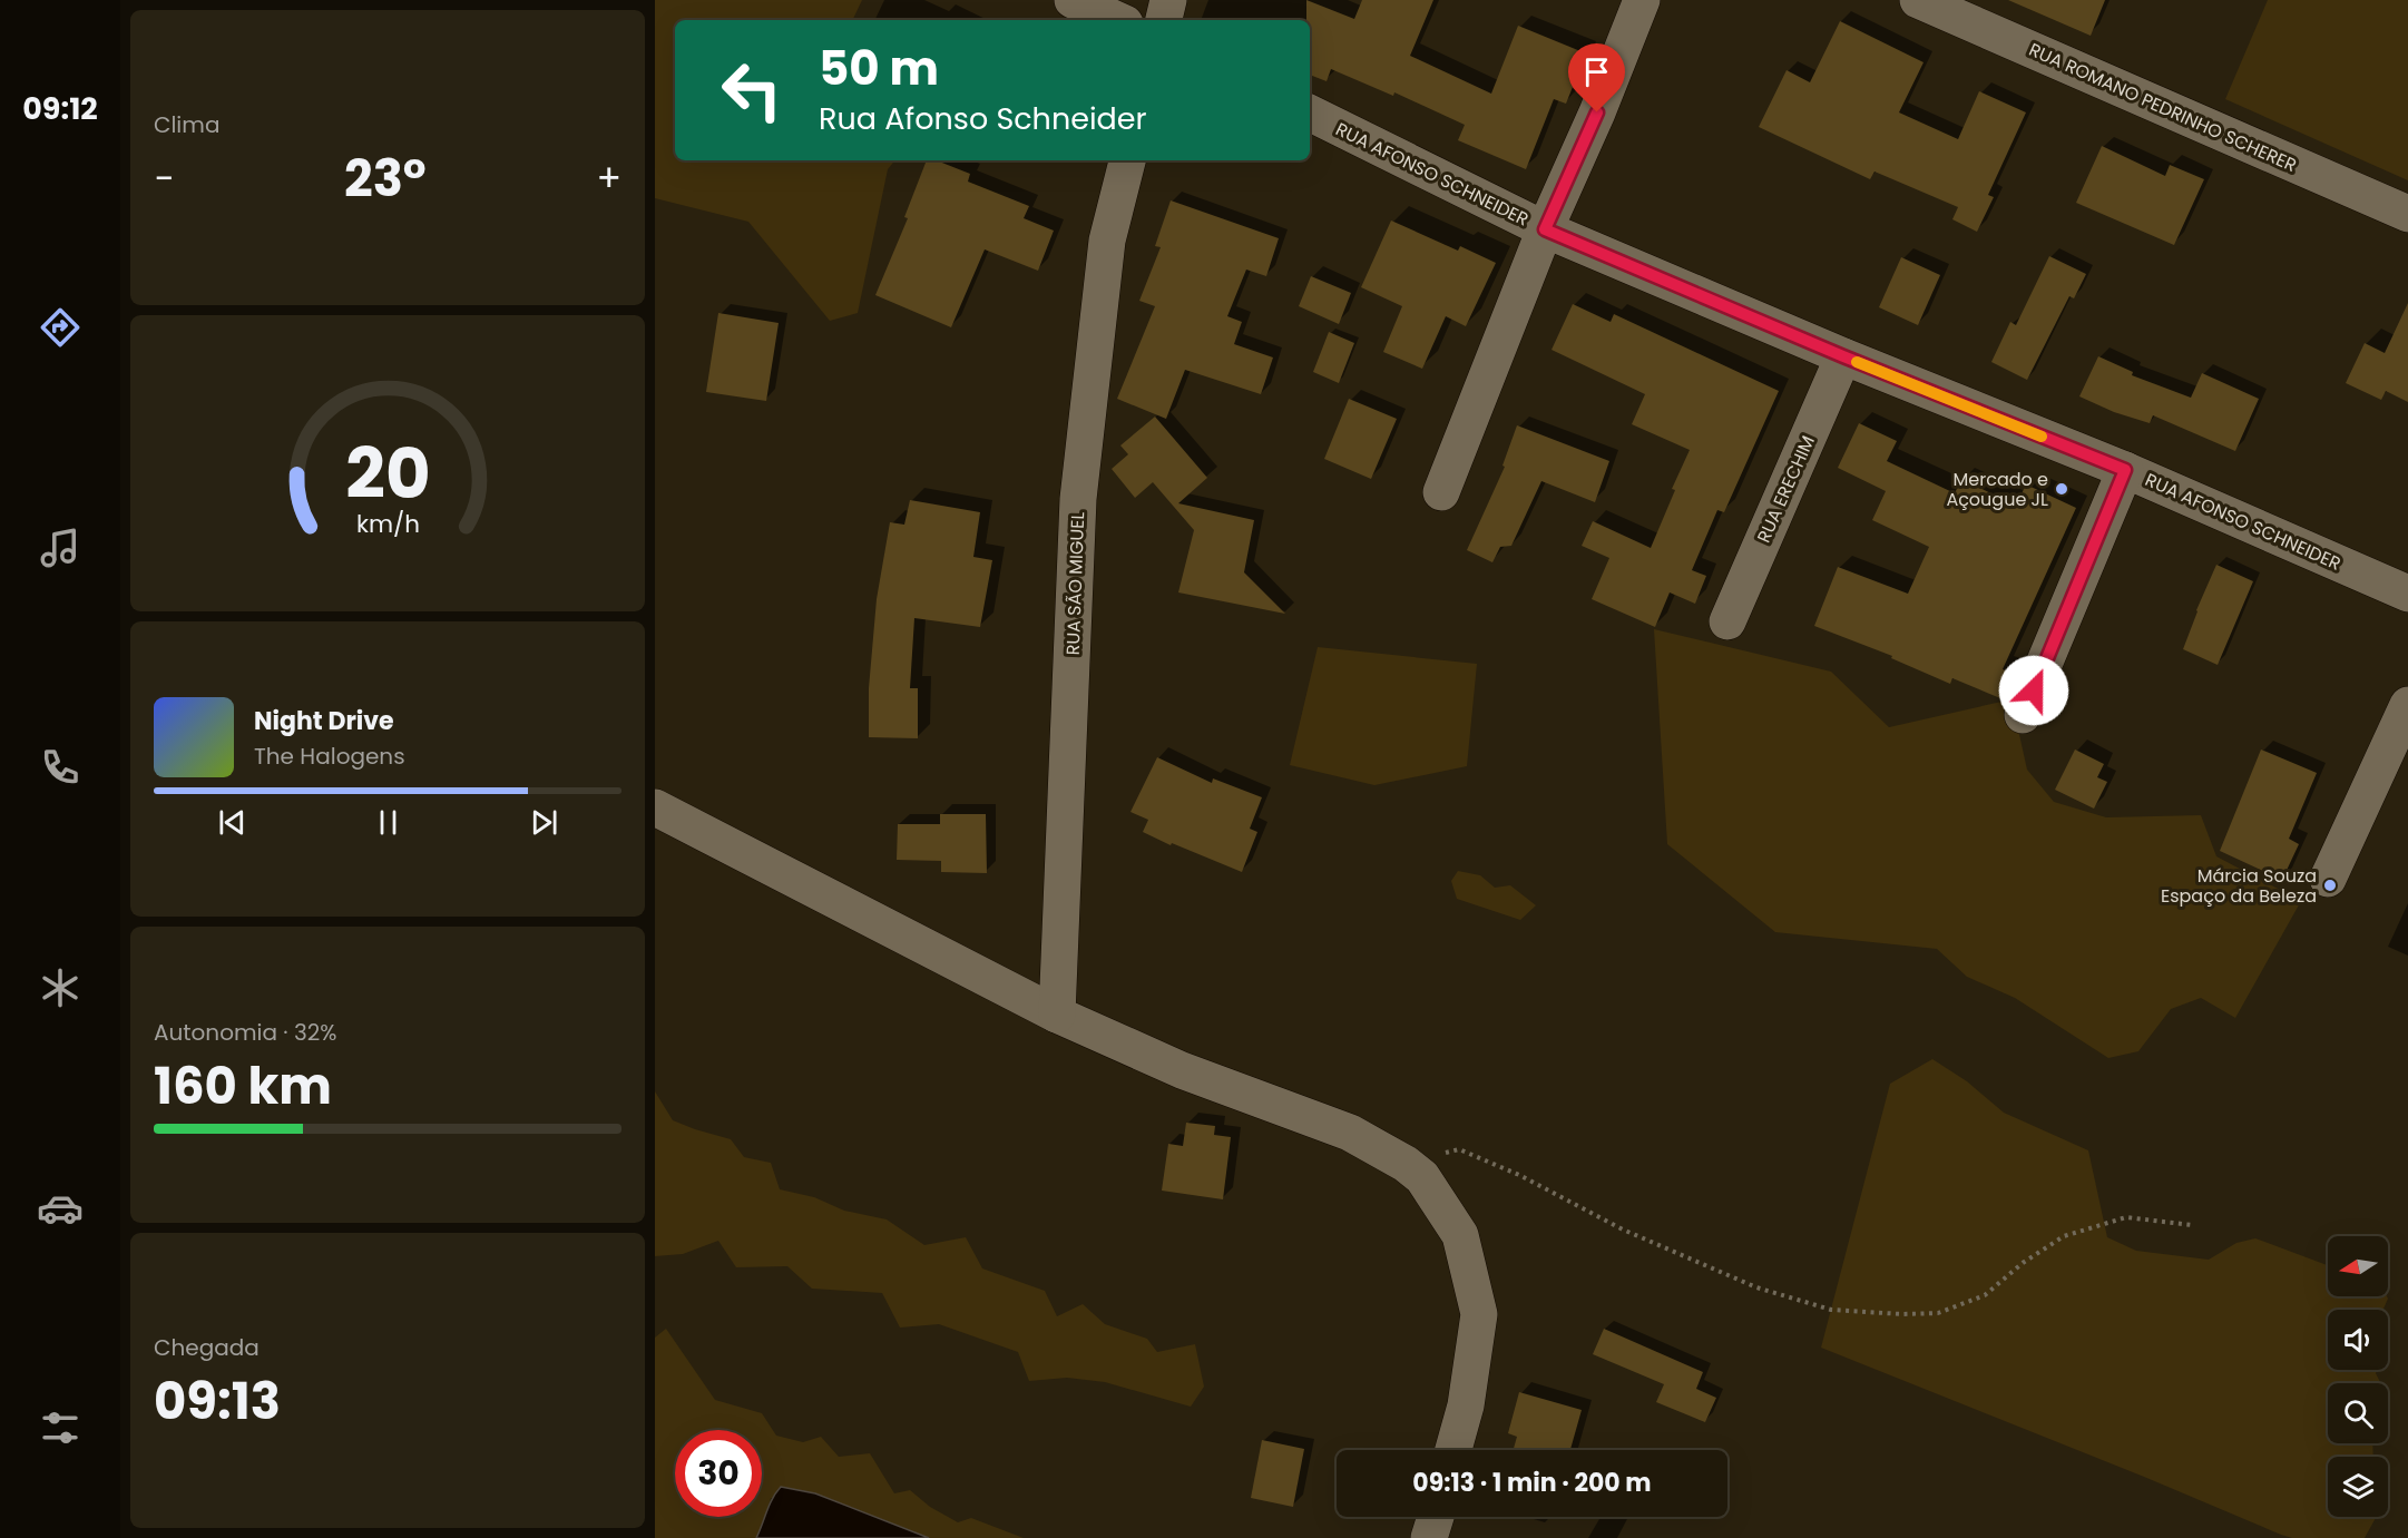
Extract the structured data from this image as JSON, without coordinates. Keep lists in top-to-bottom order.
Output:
{
  "streets": {
    "street": [
      "RUA ROMANO PEDRINHO SCHERER",
      "RUA AFONSO SCHNEIDER",
      "RUA ERECHIM",
      "RUA SÃO MIGUEL"
    ]
  },
  "crossings": [
    ["RUA AFONSO SCHNEIDER", "RUA ERECHIM"]
  ],
  "places": ["Mercado e Açougue JL", "Márcia Souza Espaço da Beleza"],
  "north": "left",
  "page": {
    "tabs": "09:12",
    "tile": [
      "Clima",
      ["Autonomia · 32%", "160 km"],
      ["Chegada", "09:13"]
    ],
    "turn": ["50 m", "Rua Afonso Schneider"],
    "heat": ["−", "23°", "+"],
    "song": ["Night Drive", "The Halogens"],
    "limit": "30",
    "trip": "09:13 · 1 min · 200 m",
    "gauge": ["20", "km/h"]
  }
}
